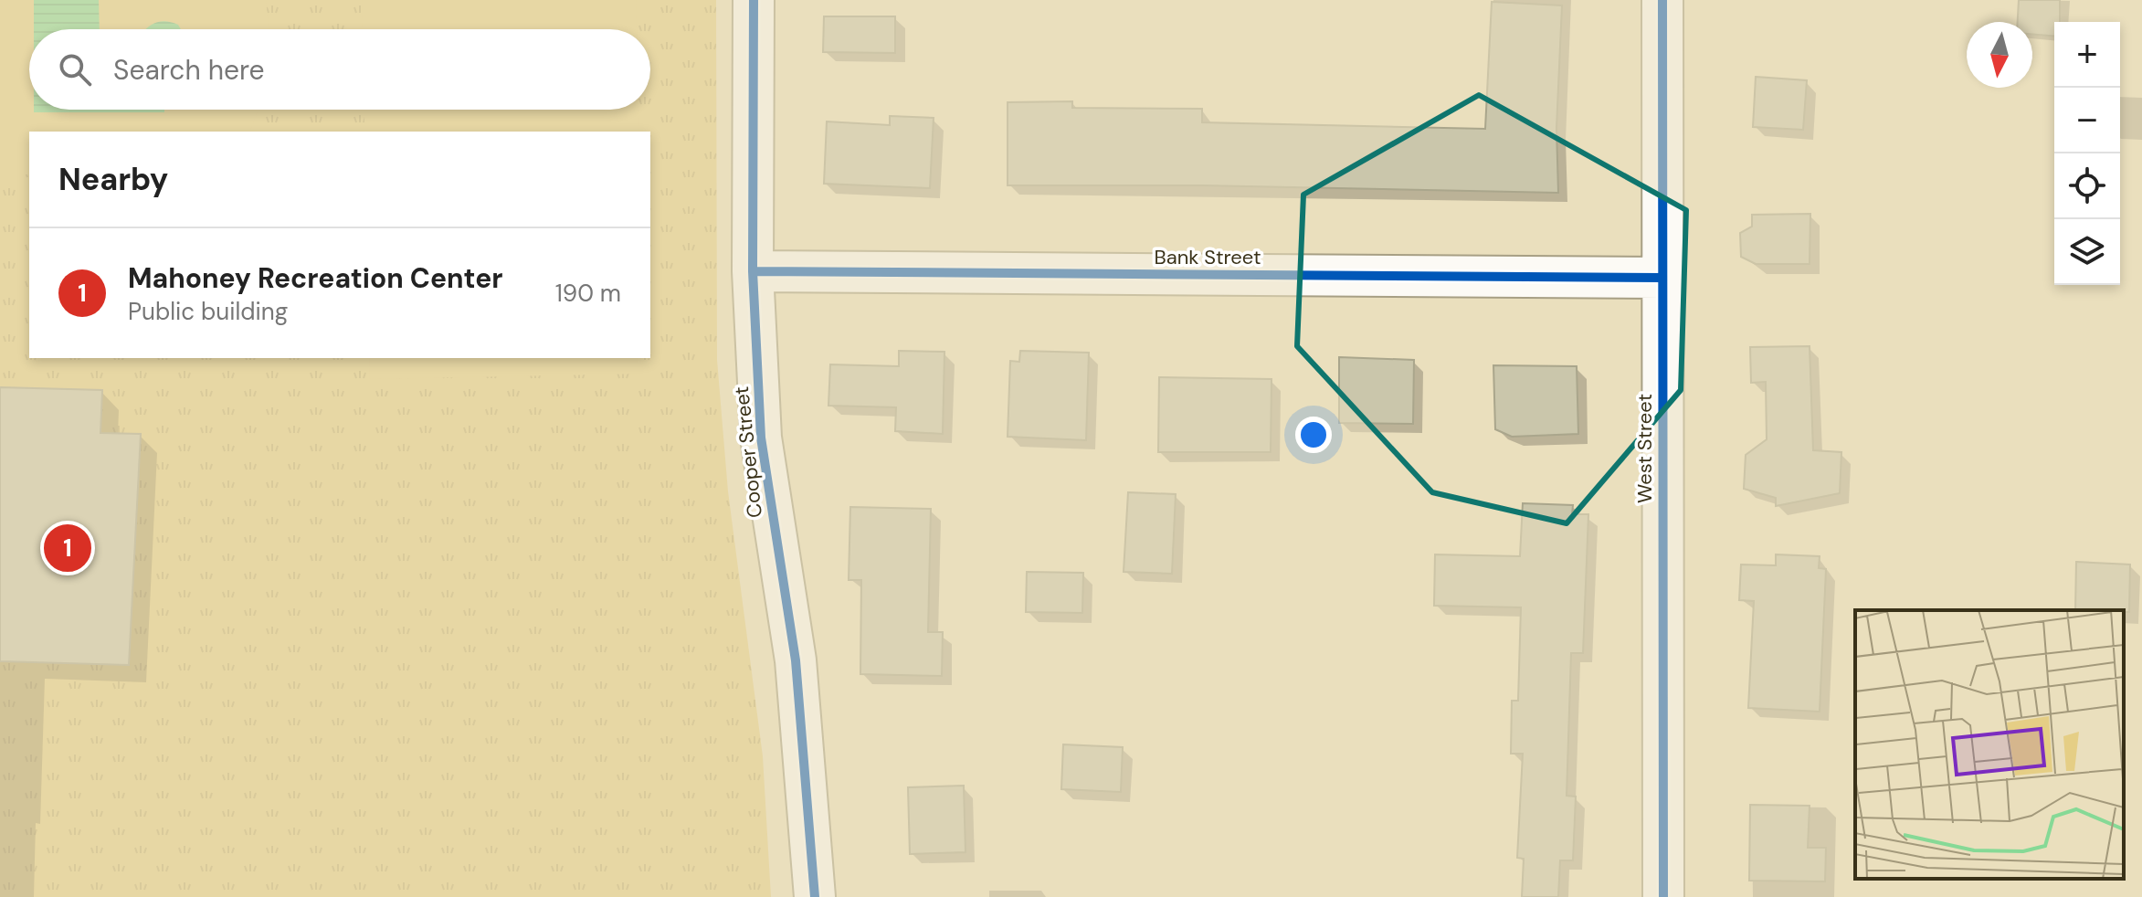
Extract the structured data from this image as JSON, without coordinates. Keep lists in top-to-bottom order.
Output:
{
  "streets": {
    "street": ["Bank Street", "West Street", "Cooper Street"]
  },
  "crossings": [
    ["Bank Street", "West Street"],
    ["Bank Street", "Cooper Street"]
  ],
  "north": "bottom",
  "page": {
    "map_buttons": ["+", "−"],
    "search": "Search here",
    "heading": "Nearby",
    "list": [
      {
        "mark": "1",
        "name": "Mahoney Recreation Center",
        "note": "Public building",
        "value": "190 m"
      }
    ],
    "pins": "1"
  }
}
